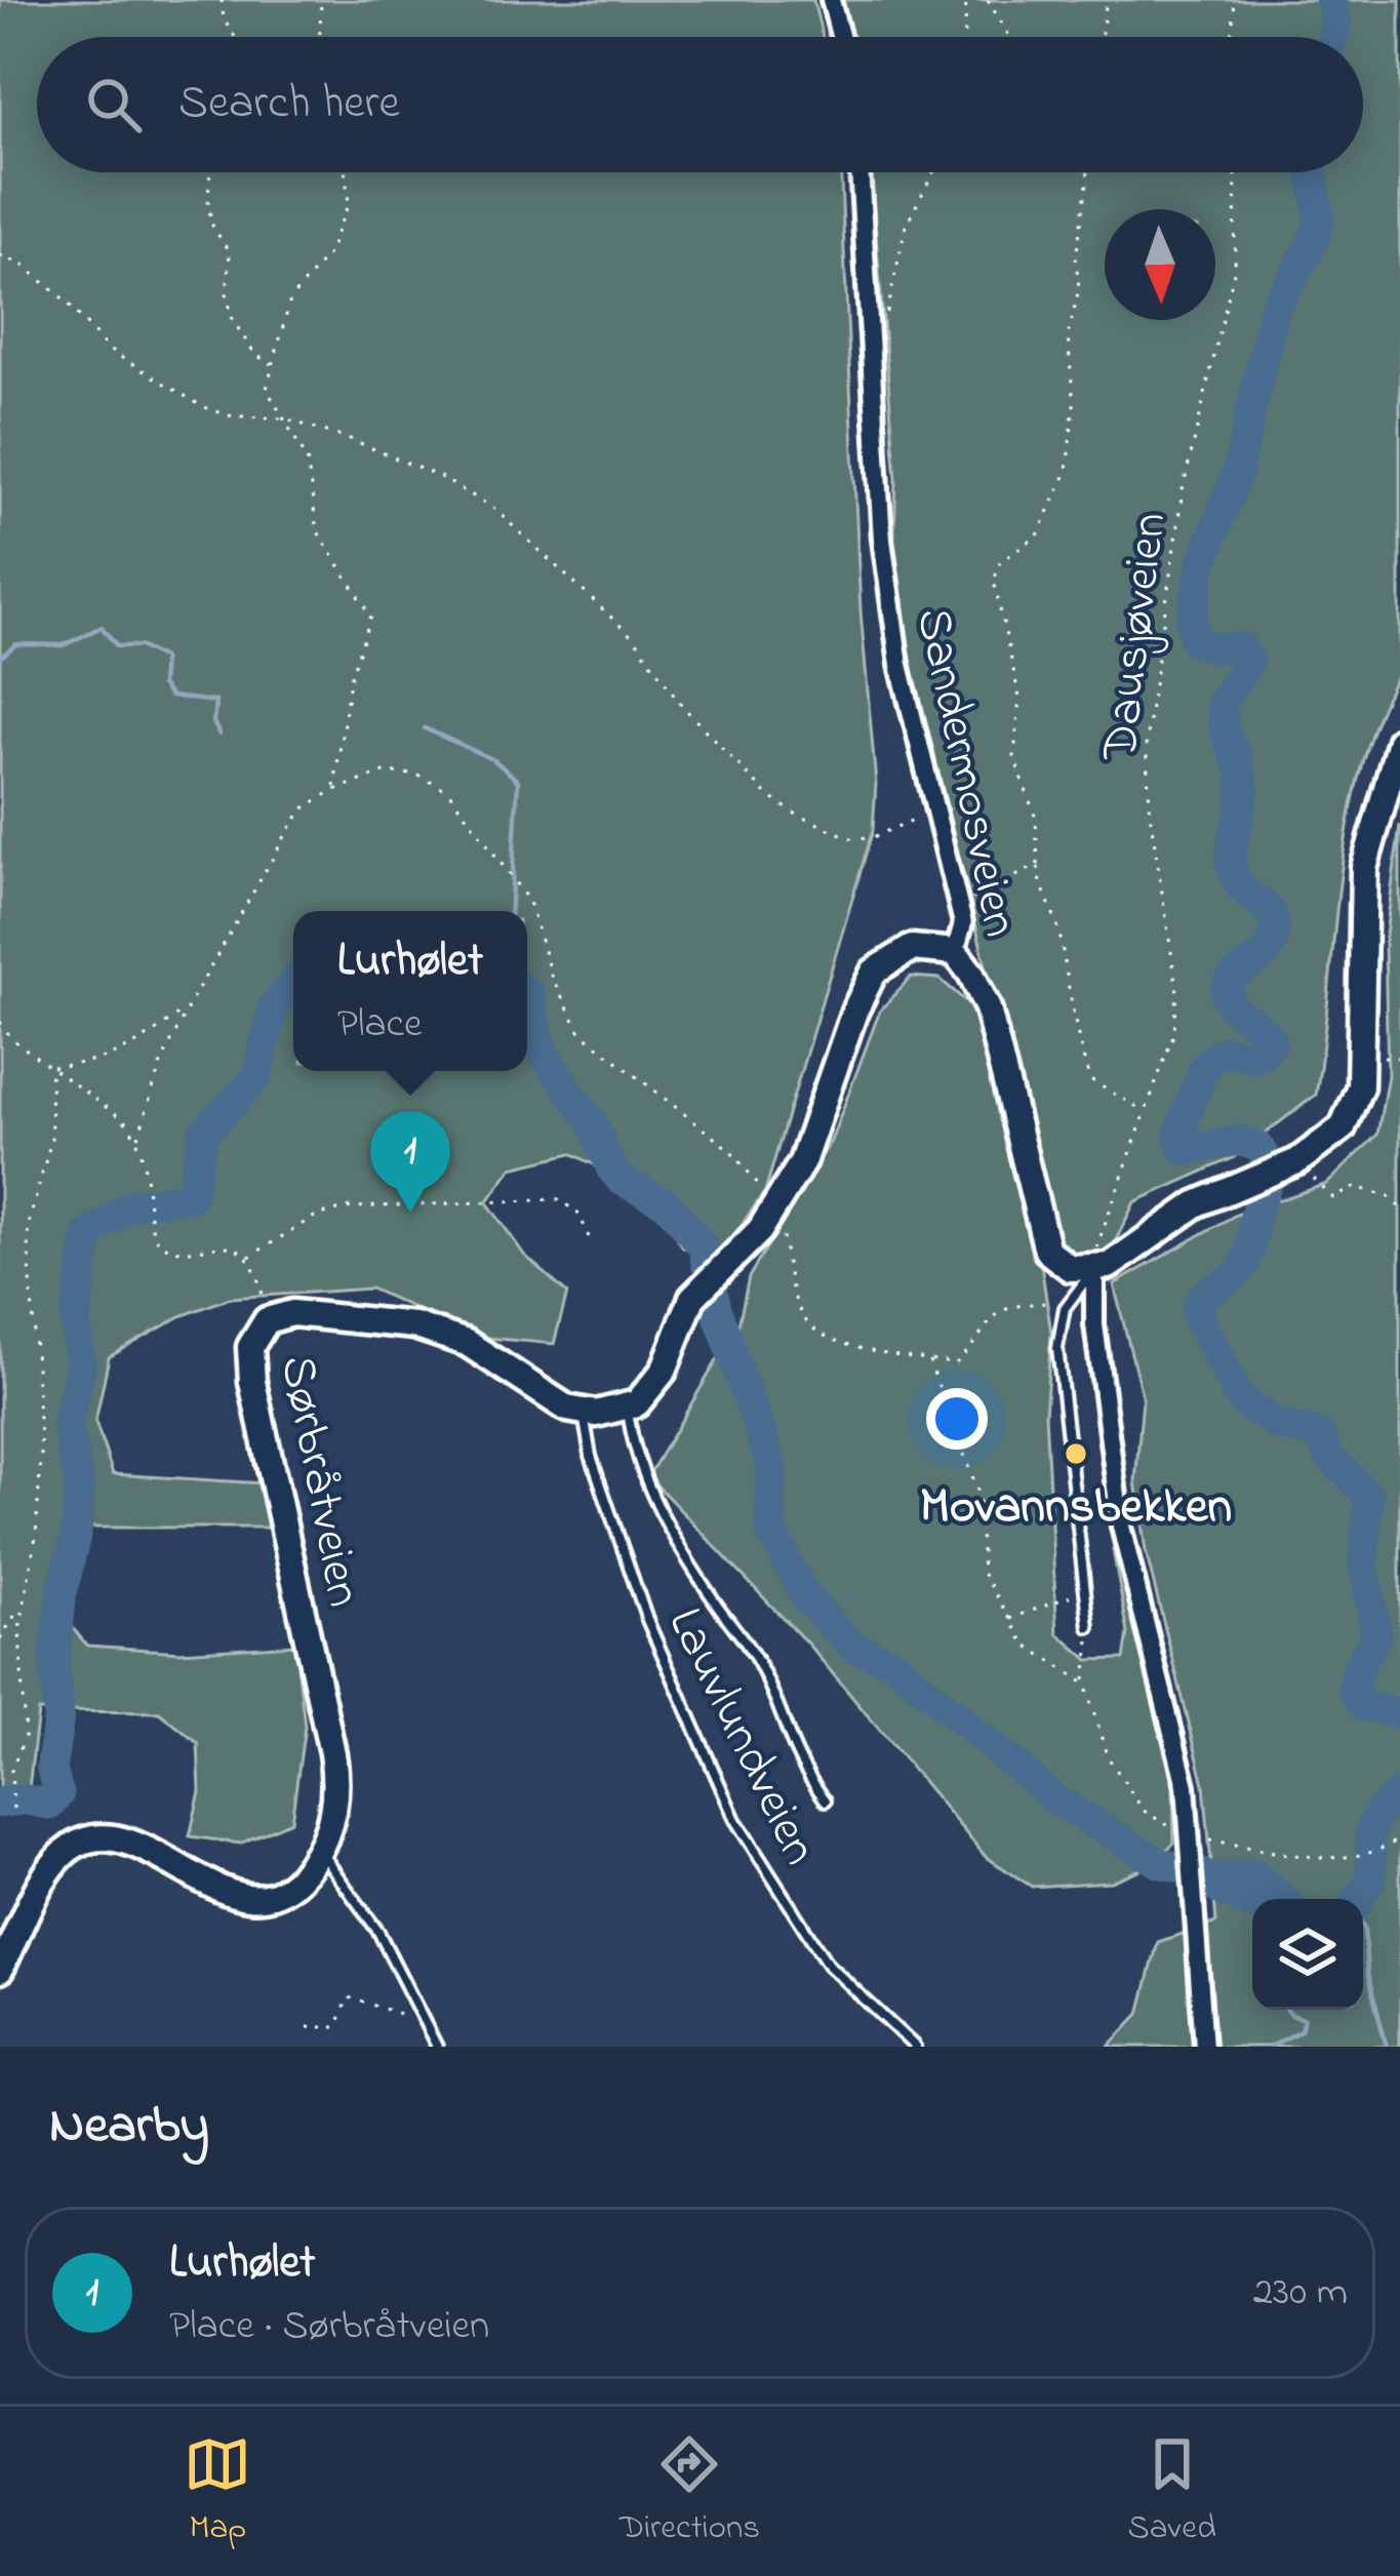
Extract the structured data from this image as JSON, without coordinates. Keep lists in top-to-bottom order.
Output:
{
  "streets": {
    "street": ["Sandermosveien", "Sørbråtveien"],
    "lane": ["Lauvlundveien"],
    "path": ["Dausjøveien"]
  },
  "crossings": [
    ["Dausjøveien", "Sandermosveien"],
    ["Sørbråtveien", "Lauvlundveien"]
  ],
  "places": ["Movannsbekken"],
  "north": "bottom",
  "page": {
    "search": "Search here",
    "popup": ["Lurhølet", "Place"],
    "pins": "1",
    "heading": "Nearby",
    "list": [
      {
        "mark": "1",
        "name": "Lurhølet",
        "note": "Place · Sørbråtveien",
        "value": "230 m"
      }
    ],
    "nav": ["Map", "Directions", "Saved"]
  }
}
